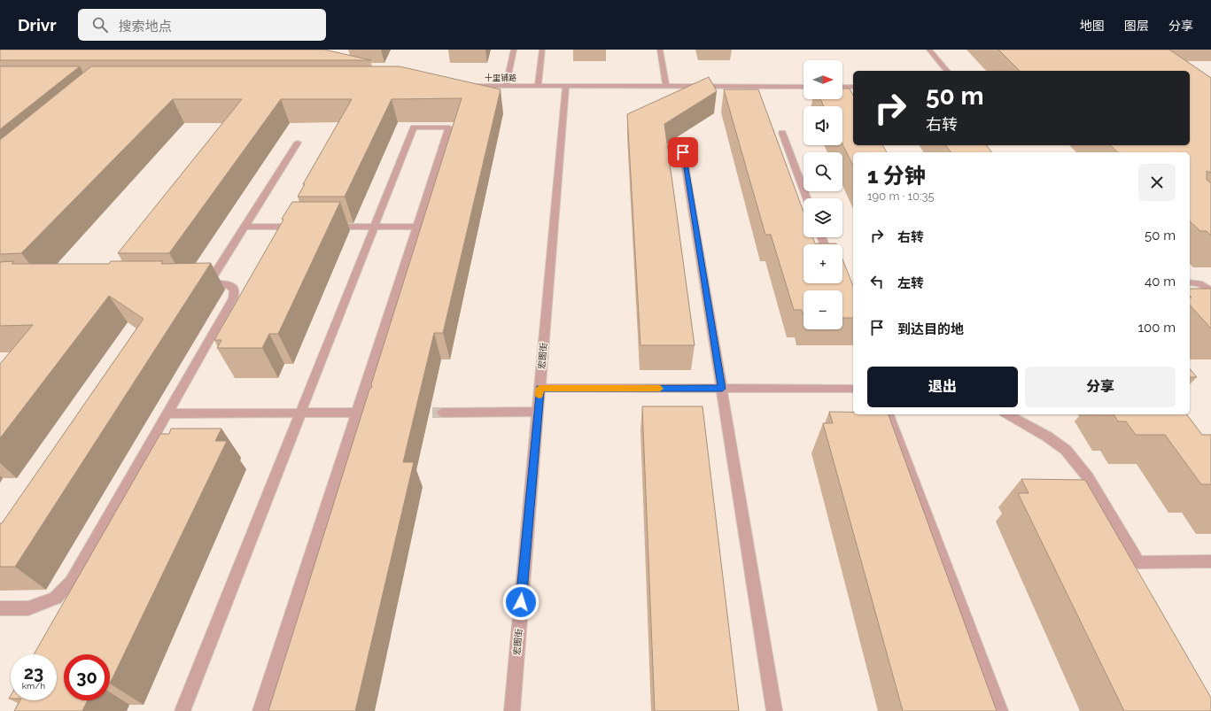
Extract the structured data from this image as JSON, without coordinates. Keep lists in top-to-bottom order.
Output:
{
  "streets": {
    "street": ["十里铺路", "宏图街"]
  },
  "crossings": [
    ["十里铺路", "宏图街"]
  ],
  "north": "right",
  "page": {
    "header": "Drivr",
    "search": "搜索地点",
    "nav": ["地图", "图层", "分享"],
    "map_buttons": ["+", "−"],
    "turn": ["50 m", "右转"],
    "heading": ["1 分钟", "190 m · 10:35"],
    "list": [
      {
        "name": "右转",
        "value": "50 m"
      },
      {
        "name": "左转",
        "value": "40 m"
      },
      {
        "name": "到达目的地",
        "value": "100 m"
      }
    ],
    "buttons": ["退出", "分享"],
    "speed": "23 km/h",
    "limit": "30"
  }
}
